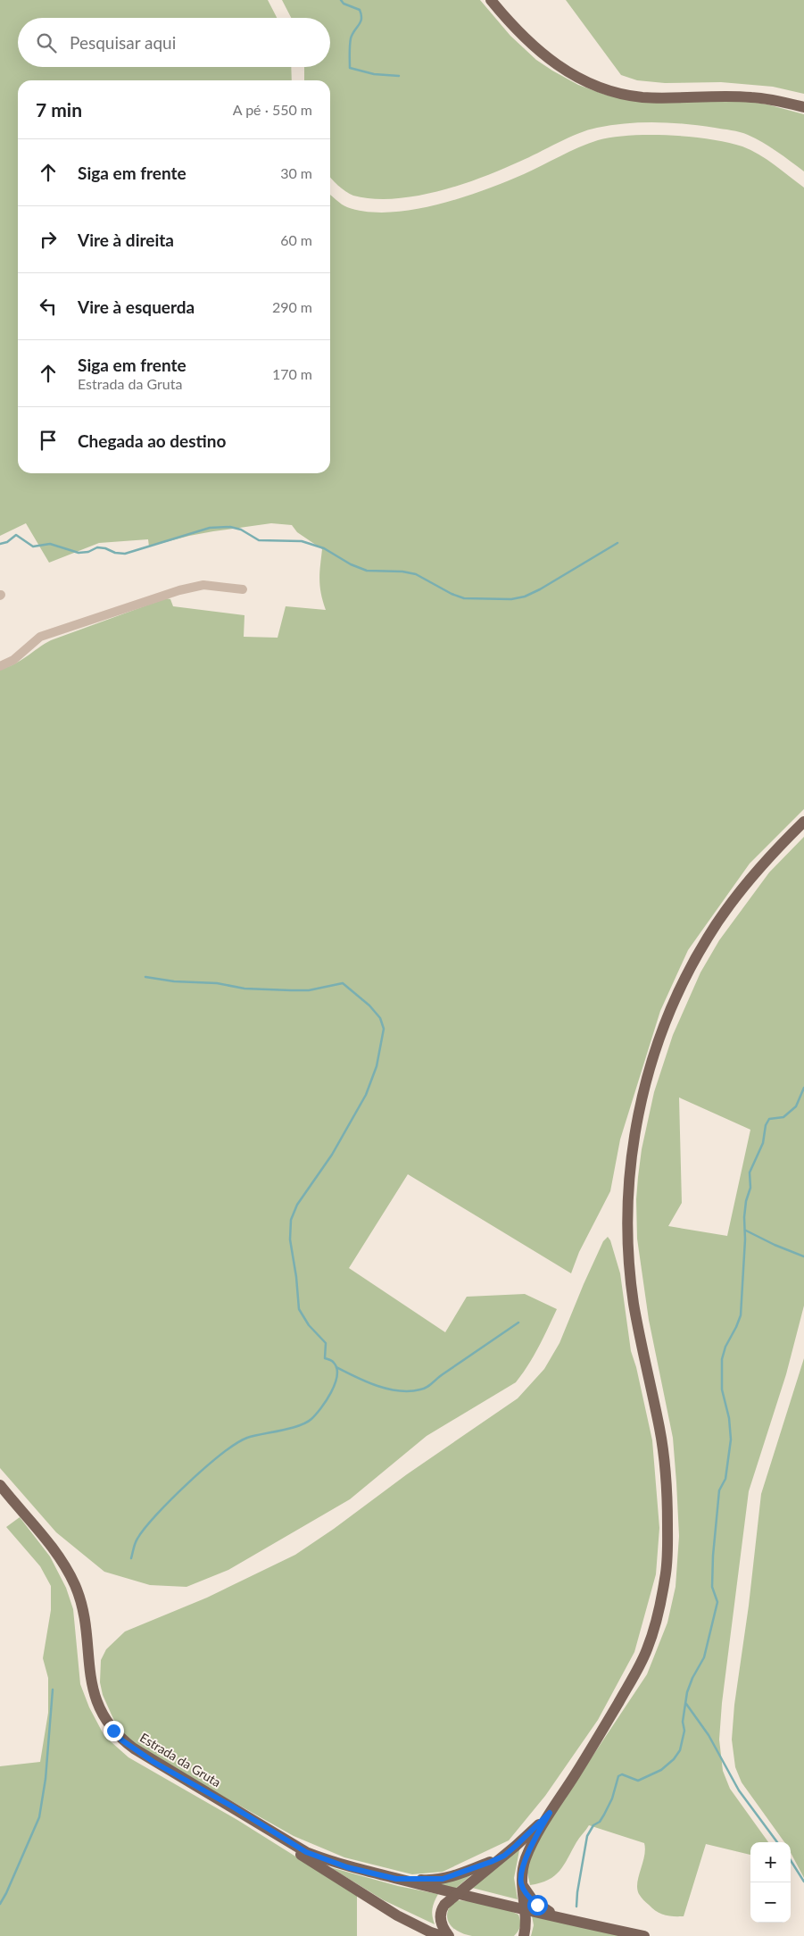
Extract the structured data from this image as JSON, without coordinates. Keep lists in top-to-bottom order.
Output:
{
  "streets": {
    "main road": ["Estrada da Gruta"]
  },
  "page": {
    "search": "Pesquisar aqui",
    "heading": ["7 min", "A pé · 550 m"],
    "list": [
      ["Siga em frente", "30 m"],
      ["Vire à direita", "60 m"],
      ["Vire à esquerda", "290 m"],
      ["Siga em frente", "Estrada da Gruta", "170 m"],
      "Chegada ao destino"
    ],
    "map_buttons": ["+", "−"]
  }
}
